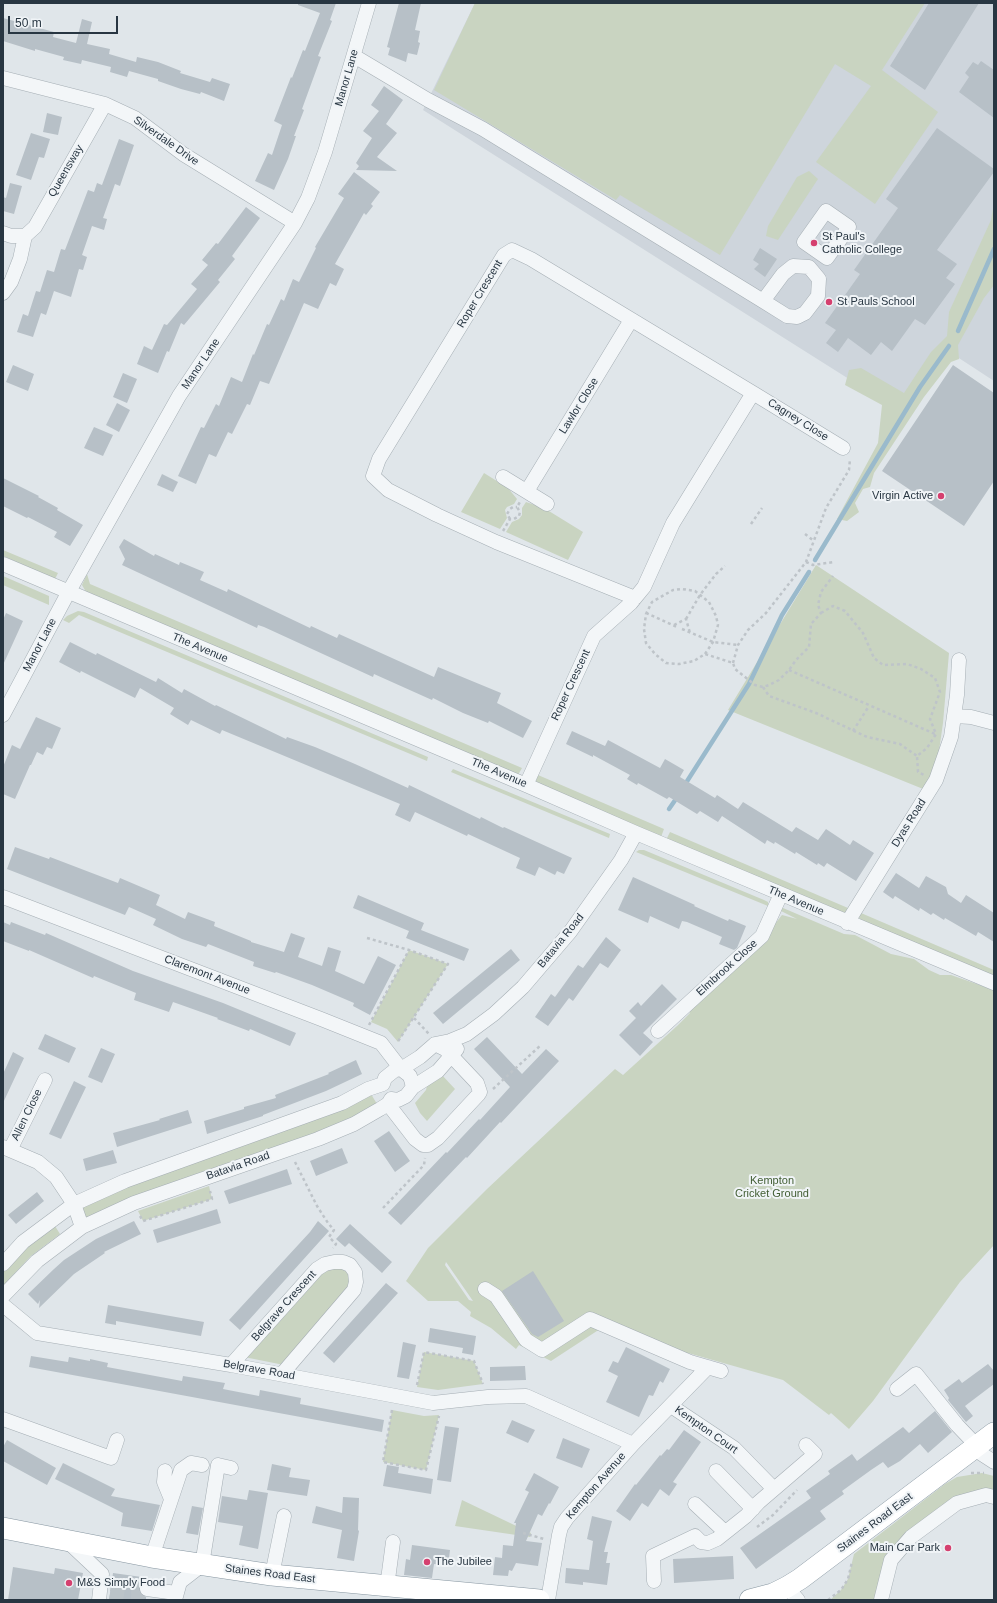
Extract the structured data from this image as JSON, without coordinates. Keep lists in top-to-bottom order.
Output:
{
  "streets": {
    "highway": ["Staines Road East"],
    "street": [
      "Manor Lane",
      "Silverdale Drive",
      "Queensway",
      "Roper Crescent",
      "Lawlor Close",
      "Cagney Close",
      "The Avenue",
      "Dyas Road",
      "Batavia Road",
      "Elmbrook Close",
      "Claremont Avenue",
      "Allen Close",
      "Belgrave Crescent",
      "Belgrave Road",
      "Kempton Court",
      "Kempton Avenue"
    ]
  },
  "crossings": [
    ["Manor Lane", "Silverdale Drive"],
    ["Manor Lane", "The Avenue"],
    ["Silverdale Drive", "Queensway"],
    ["Roper Crescent", "Lawlor Close"],
    ["Roper Crescent", "Cagney Close"],
    ["Roper Crescent", "The Avenue"],
    ["The Avenue", "Dyas Road"],
    ["The Avenue", "Batavia Road"],
    ["The Avenue", "Elmbrook Close"],
    ["Batavia Road", "Claremont Avenue"],
    ["Belgrave Crescent", "Belgrave Road"],
    ["Belgrave Road", "Kempton Avenue"],
    ["Kempton Court", "Kempton Avenue"]
  ],
  "parks": ["Kempton Cricket Ground"],
  "places": [
    "St Paul's Catholic College",
    "St Pauls School",
    "Virgin Active",
    "Main Car Park",
    "The Jubilee",
    "M&S Simply Food"
  ],
  "scale_bar": "50 m"
}
